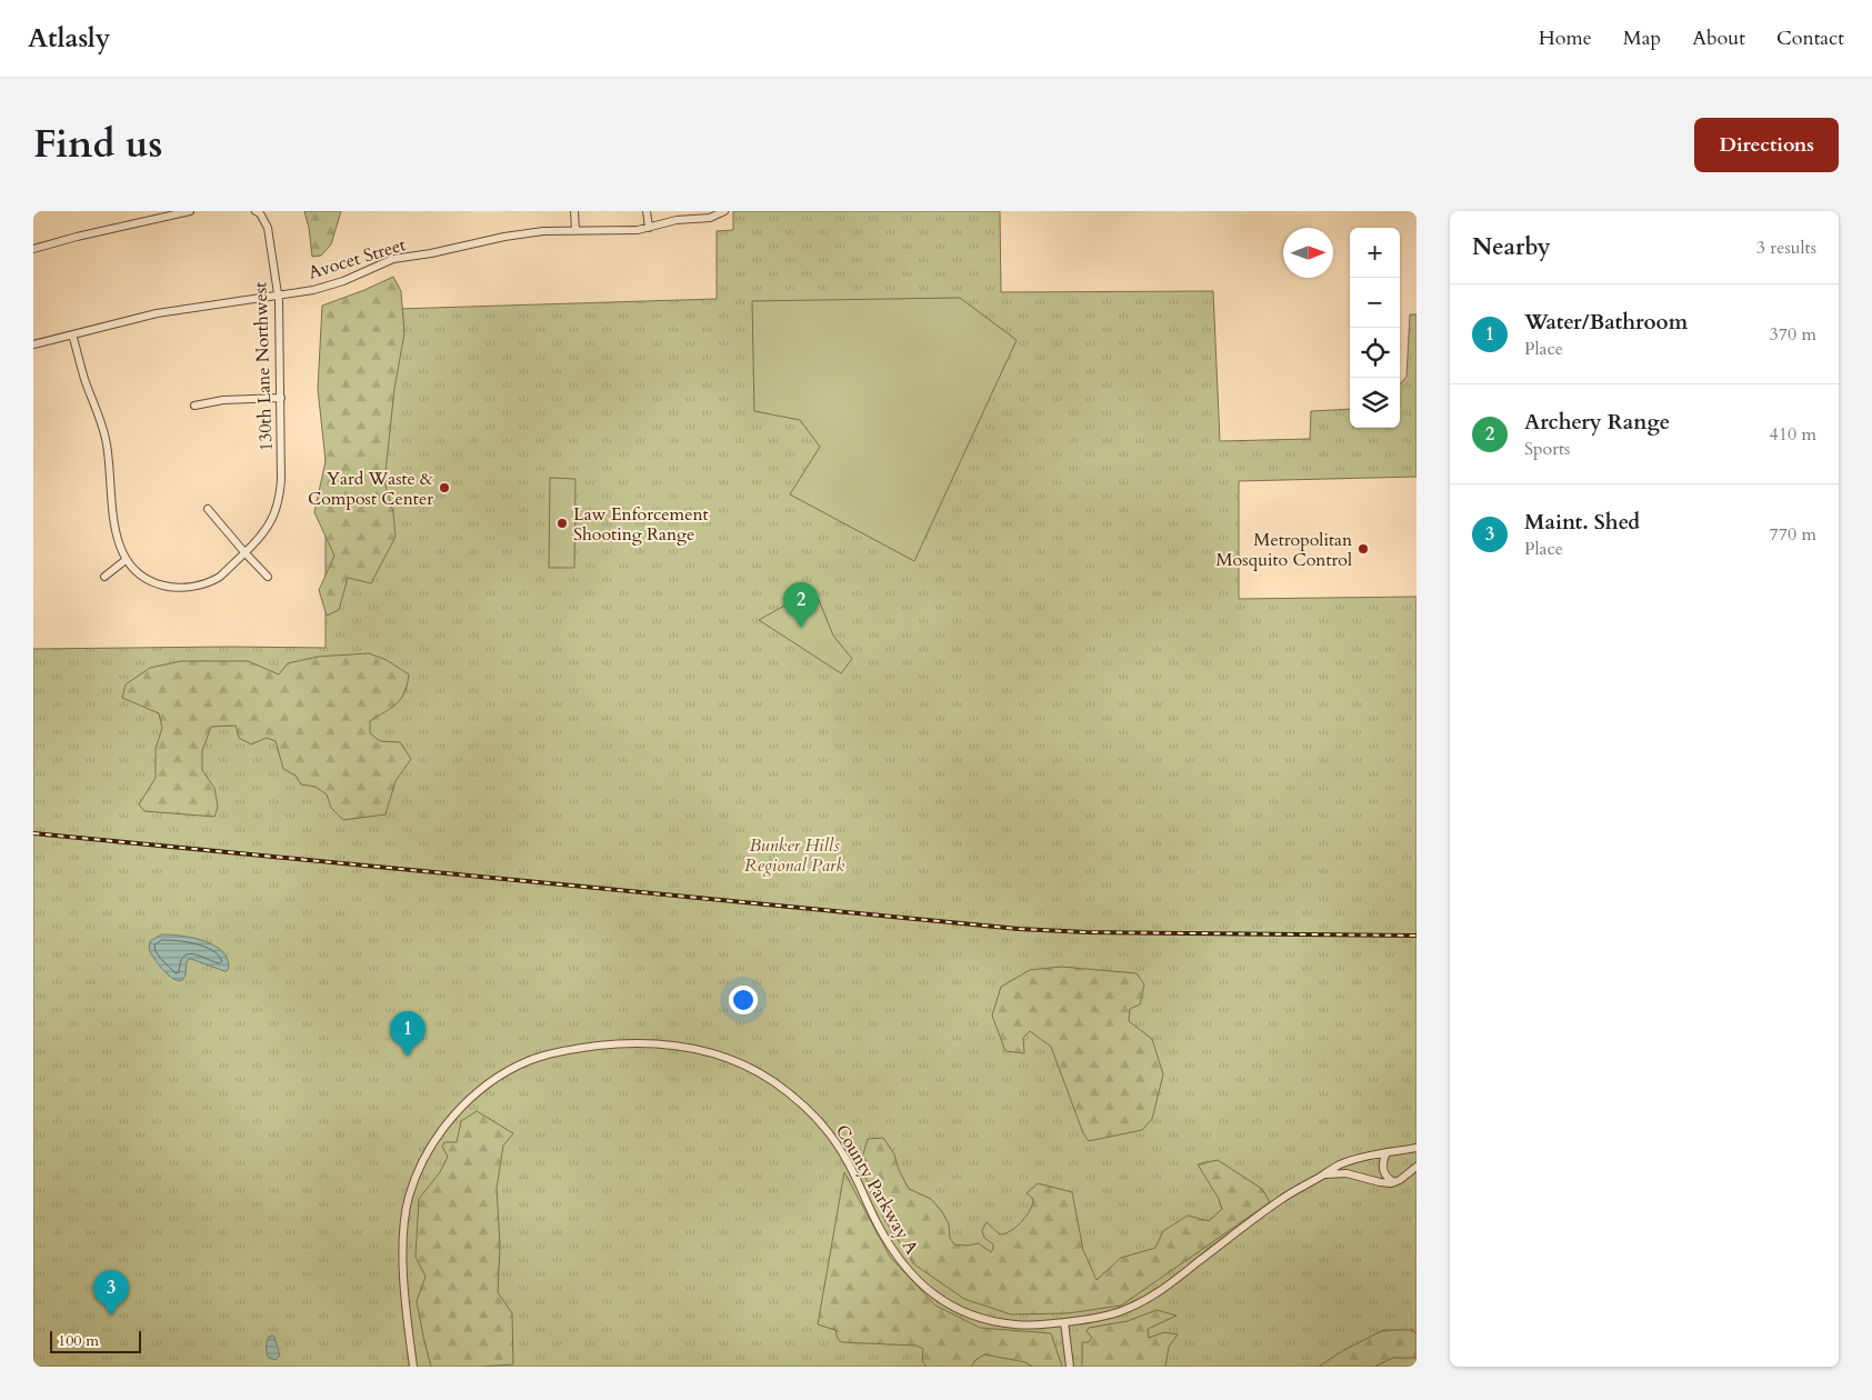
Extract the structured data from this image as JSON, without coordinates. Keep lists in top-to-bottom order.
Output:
{
  "streets": {
    "street": ["Avocet Street", "130th Lane Northwest", "County Parkway A"]
  },
  "crossings": [
    ["Avocet Street", "130th Lane Northwest"]
  ],
  "parks": ["Bunker Hills Regional Park"],
  "places": ["Yard Waste & Compost Center", "Law Enforcement Shooting Range", "Metropolitan Mosquito Control"],
  "scale_bar": "100 m",
  "north": "right",
  "page": {
    "header": "Atlasly",
    "nav": [
      "Home",
      "Map",
      "About",
      "Contact"
    ],
    "title": "Find us",
    "buttons": "Directions",
    "heading": ["Nearby", "3 results"],
    "map_buttons": ["+", "−"],
    "list": [
      {
        "mark": "1",
        "name": "Water/Bathroom",
        "note": "Place",
        "value": "370 m"
      },
      {
        "mark": "2",
        "name": "Archery Range",
        "note": "Sports",
        "value": "410 m"
      },
      {
        "mark": "3",
        "name": "Maint. Shed",
        "note": "Place",
        "value": "770 m"
      }
    ],
    "pins": ["2", "1", "3"],
    "scale": "100 m"
  }
}
